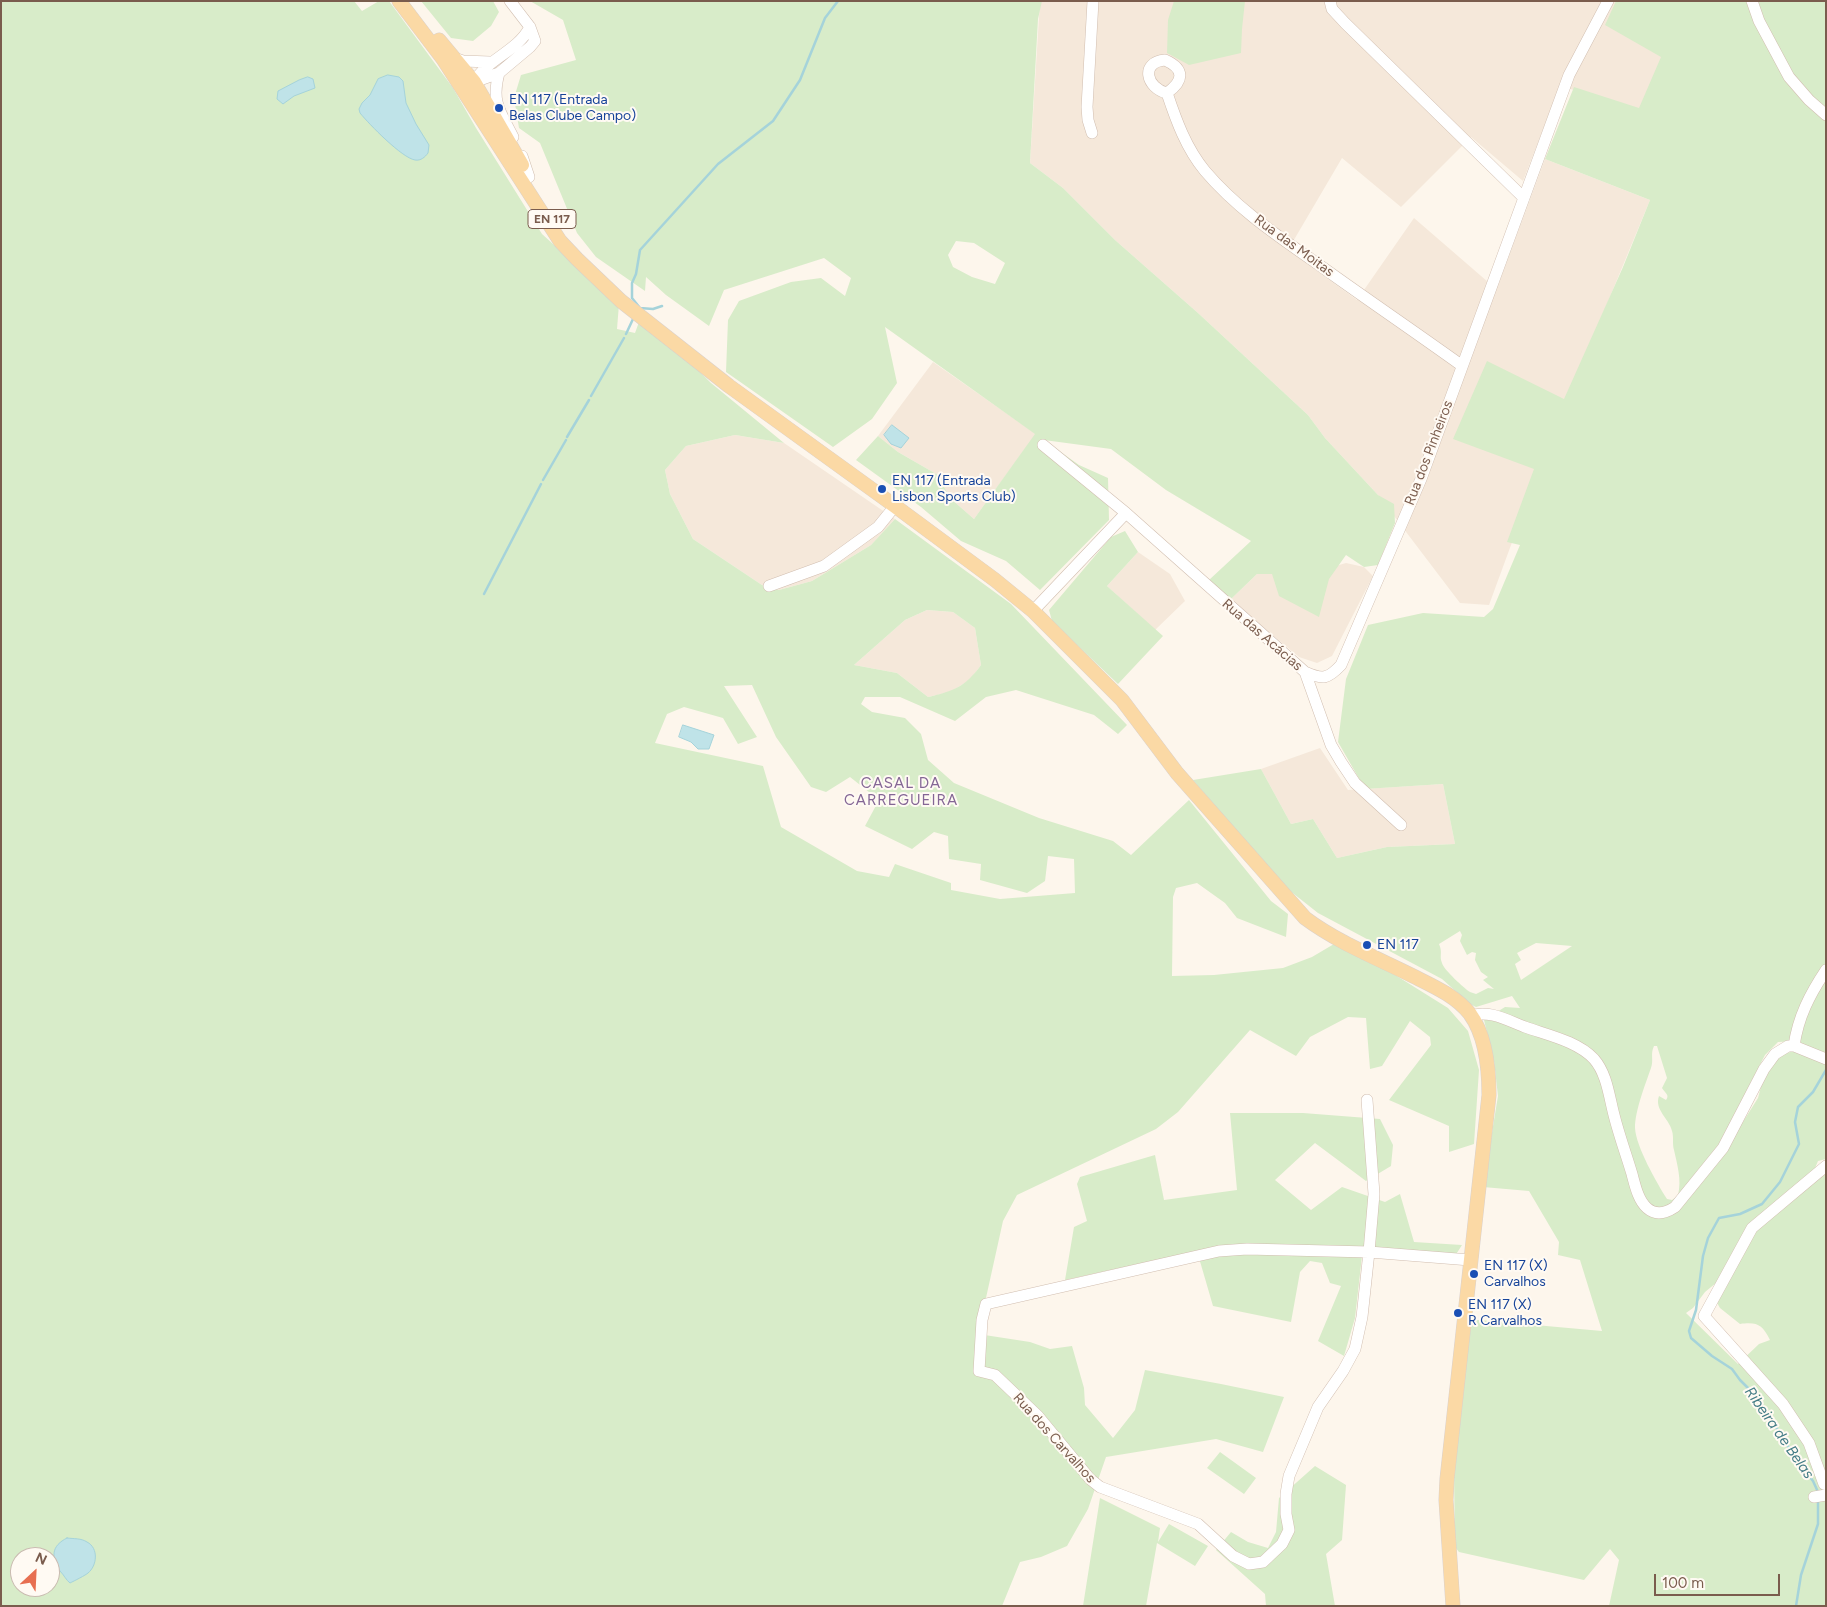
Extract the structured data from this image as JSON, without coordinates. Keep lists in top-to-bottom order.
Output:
{
  "streets": {
    "main road": ["EN 117"],
    "street": [
      "Rua das Moitas",
      "Rua dos Pinheiros",
      "Rua das Acácias",
      "Rua dos Carvalhos"
    ]
  },
  "crossings": [
    ["EN 117", "Rua dos Carvalhos"],
    ["Rua das Moitas", "Rua dos Pinheiros"],
    ["Rua dos Pinheiros", "Rua das Acácias"]
  ],
  "districts": ["CASAL DA CARREGUEIRA"],
  "water": ["Ribeira de Belas"],
  "places": [
    "EN 117 (Entrada Belas Clube Campo)",
    "EN 117 (Entrada Lisbon Sports Club)",
    "EN 117",
    "EN 117 (X) Carvalhos",
    "EN 117 (X) R Carvalhos"
  ],
  "scale_bar": "100 m",
  "north": "top right"
}
